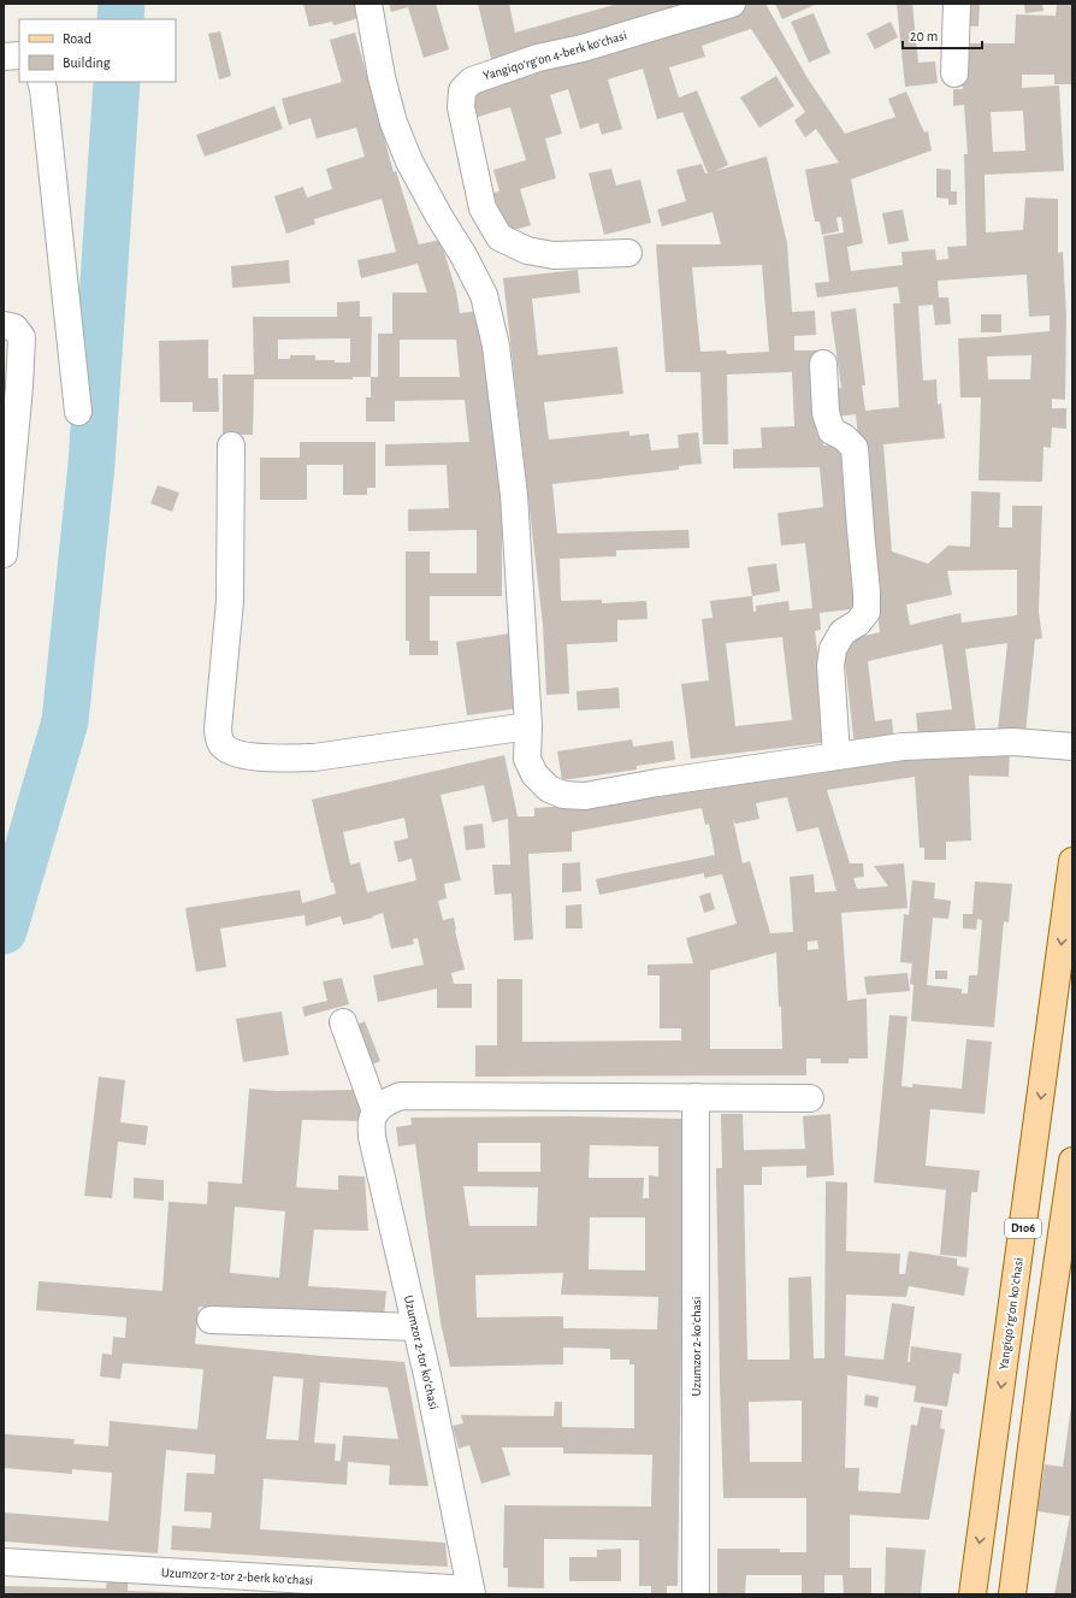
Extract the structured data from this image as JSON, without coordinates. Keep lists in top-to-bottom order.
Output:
{
  "streets": {
    "main road": ["D106", "Yangiqoʻrgʻon koʻchasi"],
    "street": [
      "Yangiqoʻrgʻon 4-berk koʻchasi",
      "Uzumzor 2-koʻchasi",
      "Uzumzor 2-tor koʻchasi",
      "Uzumzor 2-tor 2-berk koʻchasi"
    ]
  },
  "crossings": [
    ["Uzumzor 2-tor koʻchasi", "Uzumzor 2-tor 2-berk koʻchasi"]
  ],
  "legend": ["Road", "Building"],
  "scale_bar": "20 m"
}
